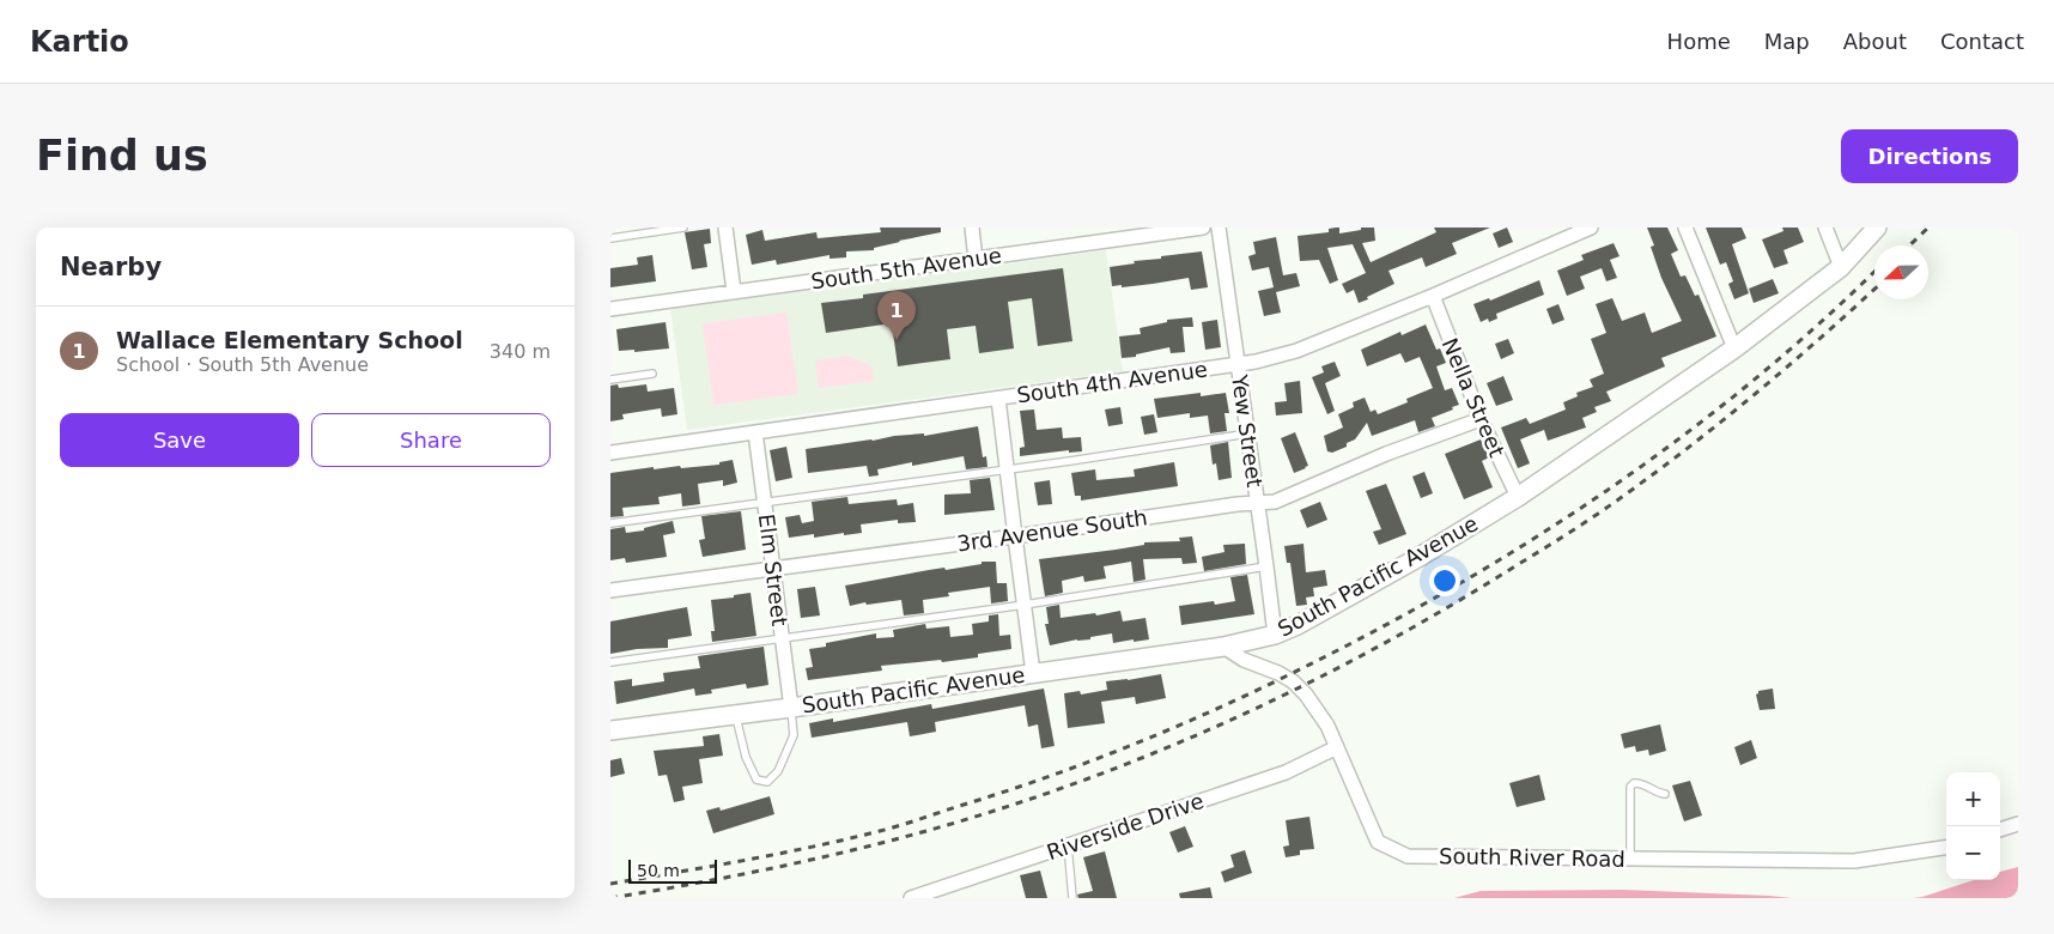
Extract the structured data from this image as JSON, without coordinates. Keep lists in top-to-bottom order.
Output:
{
  "streets": {
    "street": [
      "South 5th Avenue",
      "South 4th Avenue",
      "Nella Street",
      "Yew Street",
      "3rd Avenue South",
      "Elm Street",
      "South Pacific Avenue",
      "Riverside Drive",
      "South River Road"
    ]
  },
  "crossings": [
    ["South 4th Avenue", "Nella Street"],
    ["South 4th Avenue", "Yew Street"],
    ["South 4th Avenue", "Elm Street"],
    ["Nella Street", "3rd Avenue South"],
    ["Nella Street", "South Pacific Avenue"],
    ["Yew Street", "3rd Avenue South"],
    ["Yew Street", "South Pacific Avenue"],
    ["3rd Avenue South", "Elm Street"],
    ["Elm Street", "South Pacific Avenue"],
    ["South Pacific Avenue", "South River Road"],
    ["Riverside Drive", "South River Road"]
  ],
  "scale_bar": "50 m",
  "north": "left",
  "page": {
    "header": "Kartio",
    "nav": [
      "Home",
      "Map",
      "About",
      "Contact"
    ],
    "buttons": [
      "Directions",
      ["Save", "Share"]
    ],
    "title": "Find us",
    "heading": "Nearby",
    "pins": "1",
    "list": [
      {
        "mark": "1",
        "name": "Wallace Elementary School",
        "note": "School · South 5th Avenue",
        "value": "340 m"
      }
    ],
    "map_buttons": ["+", "−"],
    "scale": "50 m"
  }
}
